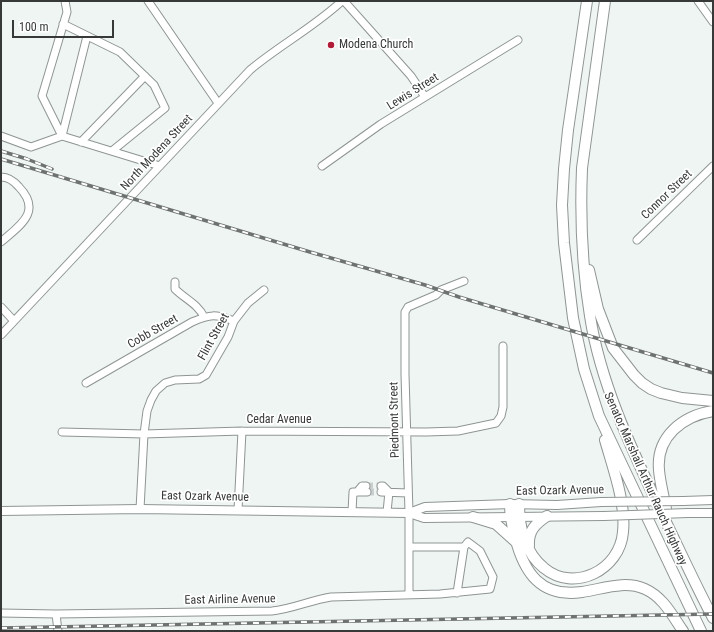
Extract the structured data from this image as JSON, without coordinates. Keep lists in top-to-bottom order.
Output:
{
  "streets": {
    "highway": ["Senator Marshall Arthur Rauch Highway"],
    "main road": ["East Ozark Avenue"],
    "street": [
      "Lewis Street",
      "North Modena Street",
      "Connor Street",
      "Cobb Street",
      "Flint Street",
      "Cedar Avenue",
      "Piedmont Street",
      "East Airline Avenue"
    ]
  },
  "crossings": [
    ["Cobb Street", "Flint Street"],
    ["Flint Street", "Cedar Avenue"],
    ["Flint Street", "East Ozark Avenue"],
    ["Cedar Avenue", "Piedmont Street"],
    ["Piedmont Street", "East Ozark Avenue"],
    ["Piedmont Street", "East Airline Avenue"]
  ],
  "places": ["Modena Church"],
  "scale_bar": "100 m"
}
